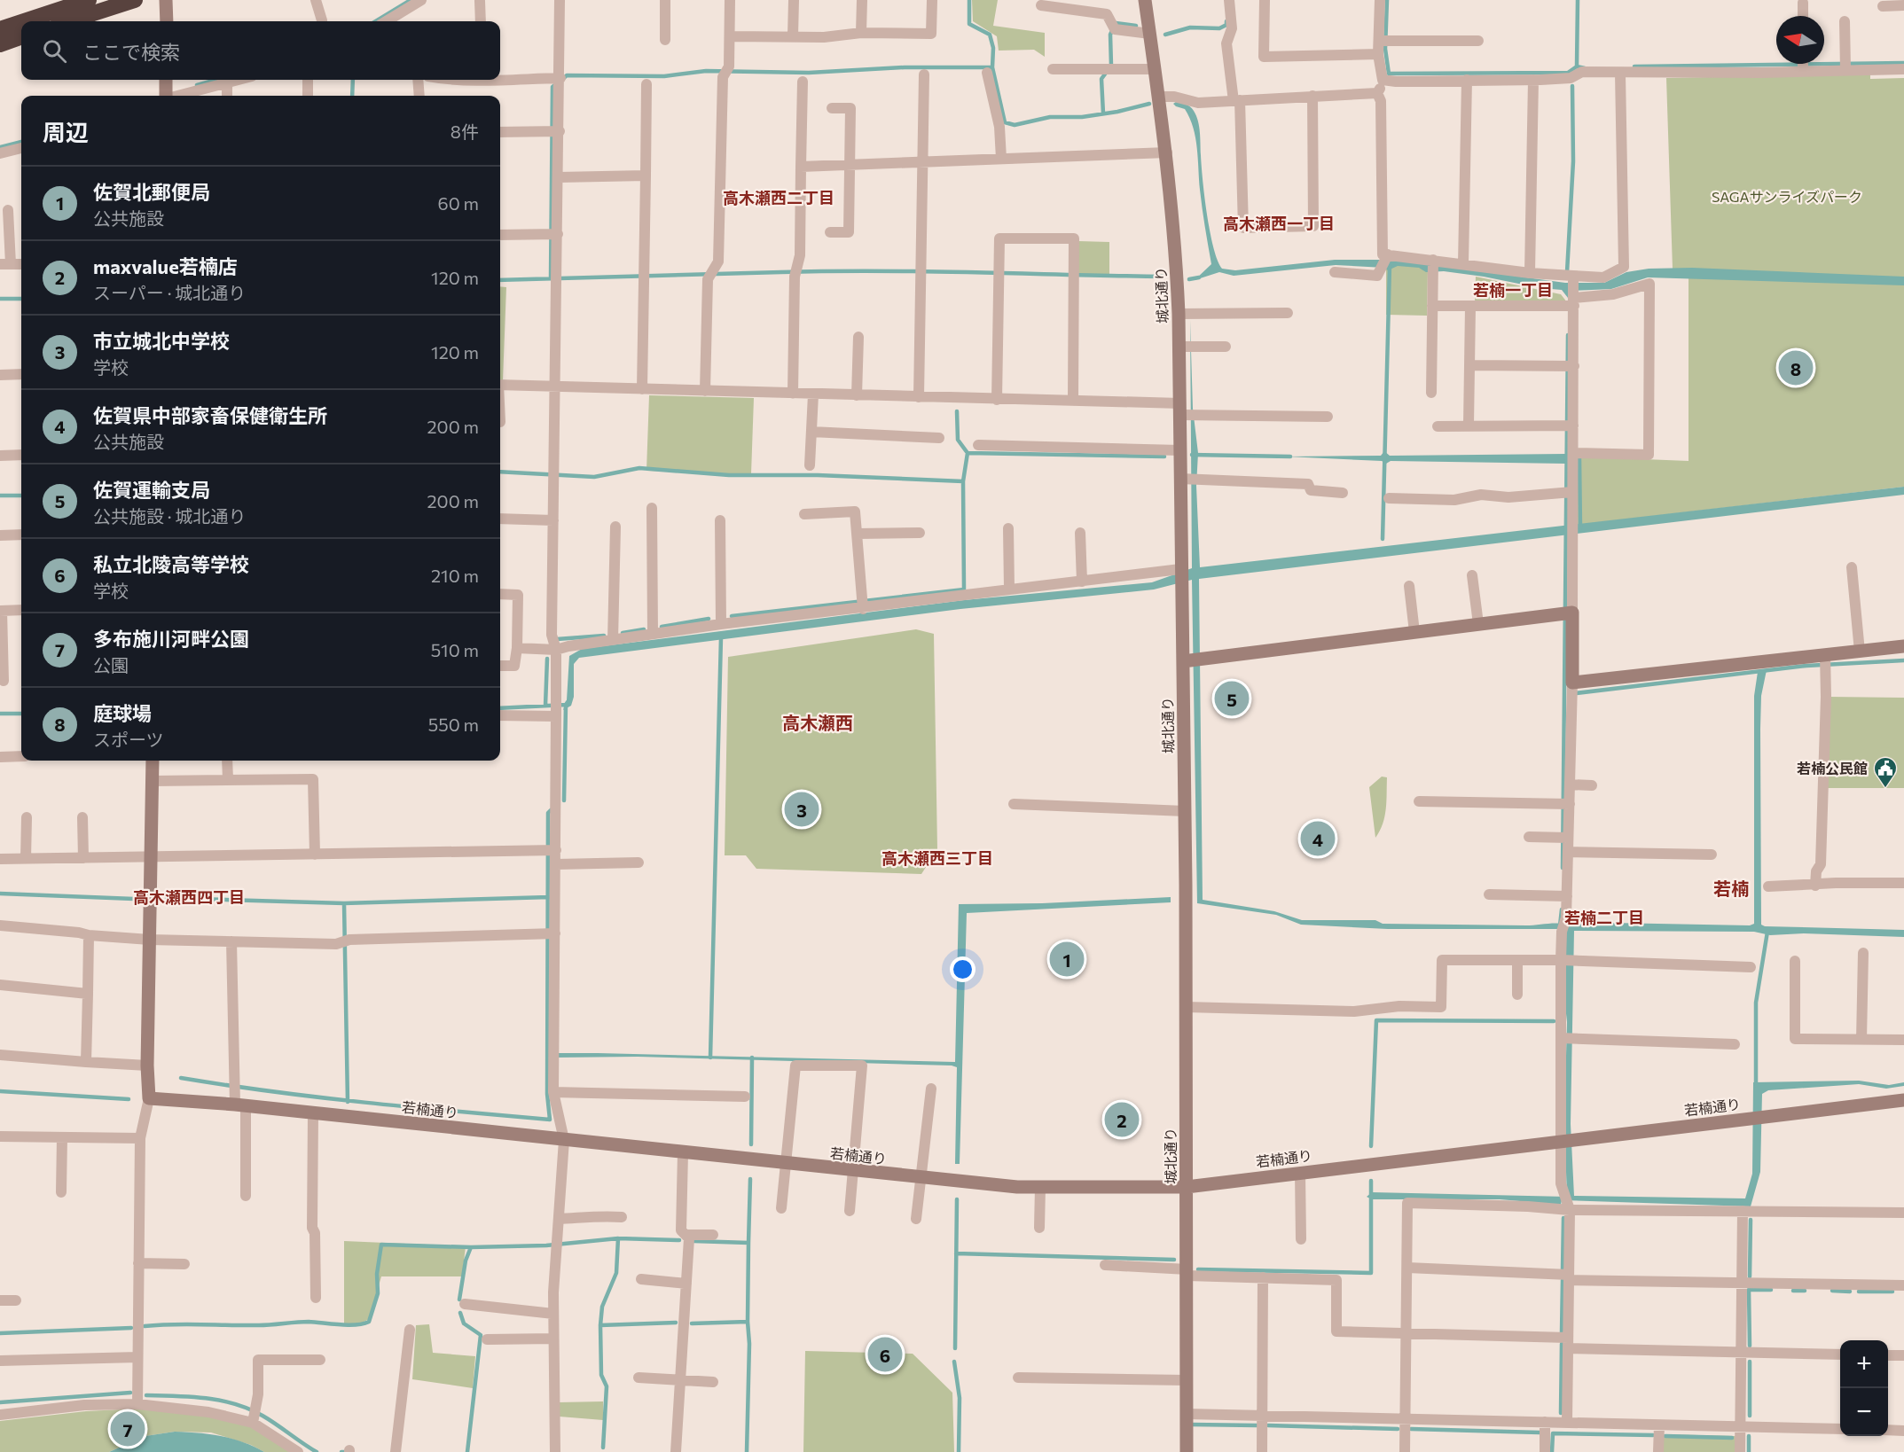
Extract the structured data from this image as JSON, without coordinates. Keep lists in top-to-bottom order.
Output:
{
  "streets": {
    "street": ["城北通り", "若楠通り"]
  },
  "crossings": [
    ["城北通り", "若楠通り"]
  ],
  "districts": [
    "高木瀬西二丁目",
    "高木瀬西一丁目",
    "若楠一丁目",
    "高木瀬西",
    "高木瀬西三丁目",
    "若楠",
    "高木瀬西四丁目",
    "若楠二丁目"
  ],
  "parks": ["SAGAサンライズパーク"],
  "places": {
    "public building": ["若楠公民館"]
  },
  "north": "left",
  "page": {
    "search": "ここで検索",
    "heading": ["周辺", "8件"],
    "list": [
      {
        "mark": "1",
        "name": "佐賀北郵便局",
        "note": "公共施設",
        "value": "60 m"
      },
      {
        "mark": "2",
        "name": "maxvalue若楠店",
        "note": "スーパー · 城北通り",
        "value": "120 m"
      },
      {
        "mark": "3",
        "name": "市立城北中学校",
        "note": "学校",
        "value": "120 m"
      },
      {
        "mark": "4",
        "name": "佐賀県中部家畜保健衛生所",
        "note": "公共施設",
        "value": "200 m"
      },
      {
        "mark": "5",
        "name": "佐賀運輸支局",
        "note": "公共施設 · 城北通り",
        "value": "200 m"
      },
      {
        "mark": "6",
        "name": "私立北陵高等学校",
        "note": "学校",
        "value": "210 m"
      },
      {
        "mark": "7",
        "name": "多布施川河畔公園",
        "note": "公園",
        "value": "510 m"
      },
      {
        "mark": "8",
        "name": "庭球場",
        "note": "スポーツ",
        "value": "550 m"
      }
    ],
    "pins": [
      "8",
      "5",
      "3",
      "4",
      "1",
      "2",
      "6",
      "7"
    ],
    "map_buttons": ["+", "−"]
  }
}
